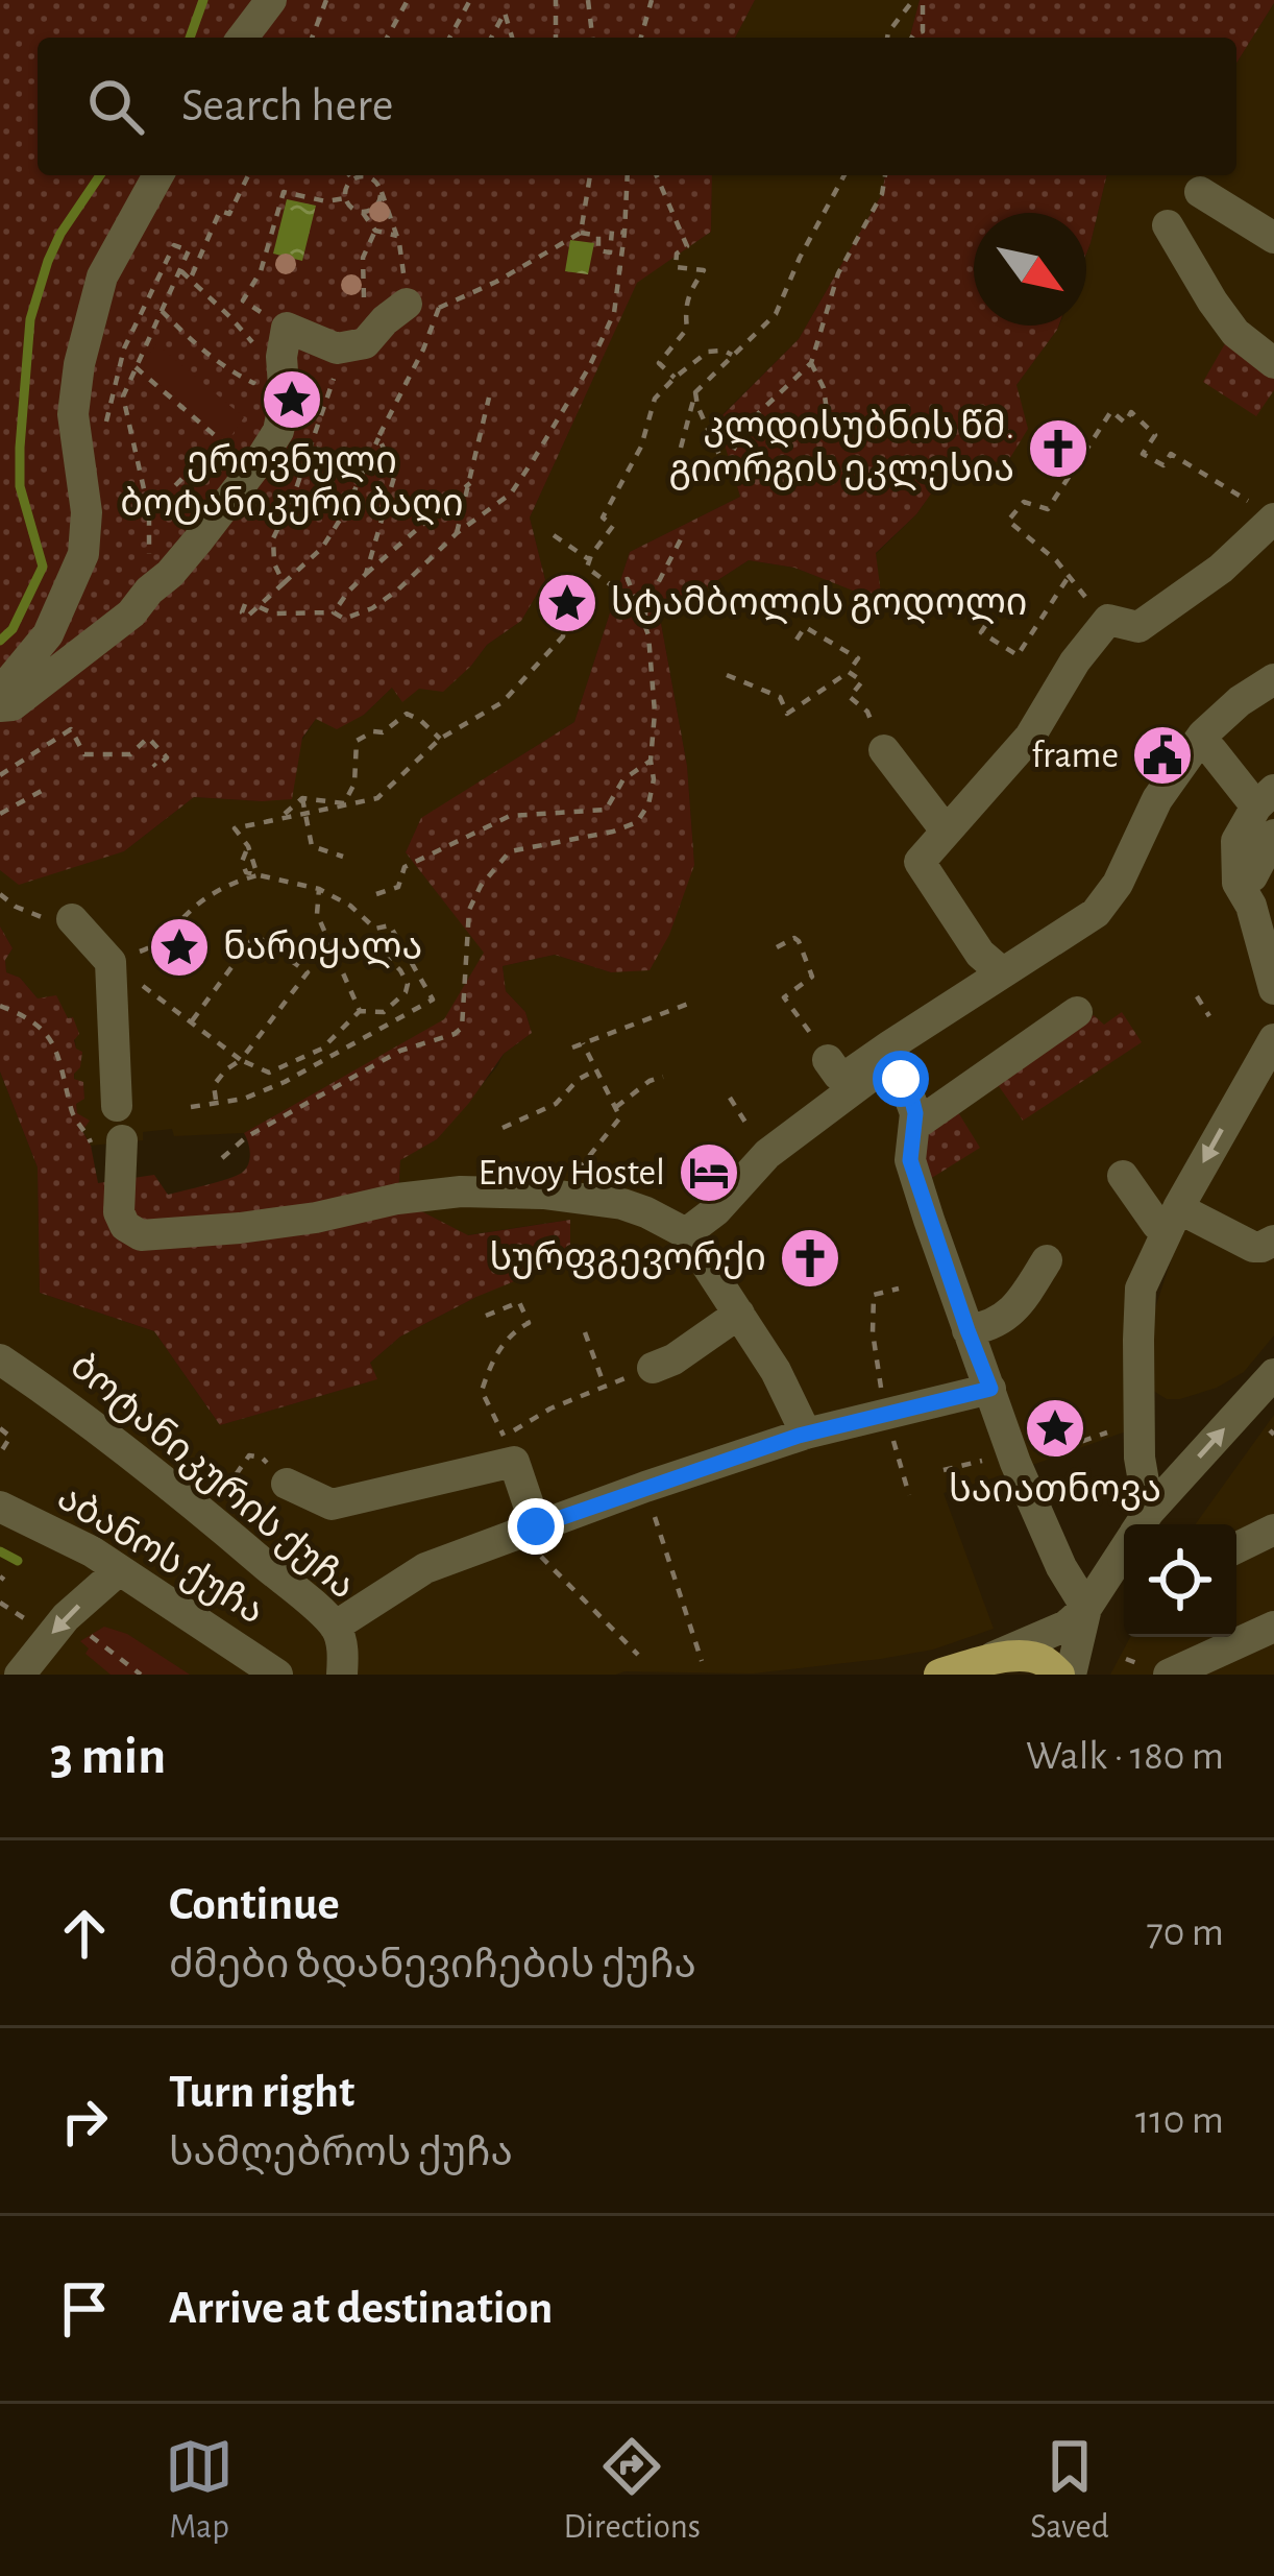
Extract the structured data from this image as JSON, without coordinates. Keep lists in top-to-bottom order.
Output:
{
  "streets": {
    "street": ["ბოტანიკურის ქუჩა", "აბანოს ქუჩა"]
  },
  "places": {
    "place": [
      "ეროვნული ბოტანიკური ბაღი",
      "სტამბოლის გოდოლი",
      "ნარიყალა",
      "საიათნოვა"
    ],
    "church": ["კლდისუბნის წმ. გიორგის ეკლესია", "სურფგევორქი"],
    "public building": ["frame"],
    "hotel": ["Envoy Hostel"]
  },
  "north": "bottom right",
  "page": {
    "search": "Search here",
    "heading": ["3 min", "Walk · 180 m"],
    "list": [
      ["Continue", "ძმები ზდანევიჩების ქუჩა", "70 m"],
      ["Turn right", "სამღებროს ქუჩა", "110 m"],
      "Arrive at destination"
    ],
    "nav": ["Map", "Directions", "Saved"]
  }
}
